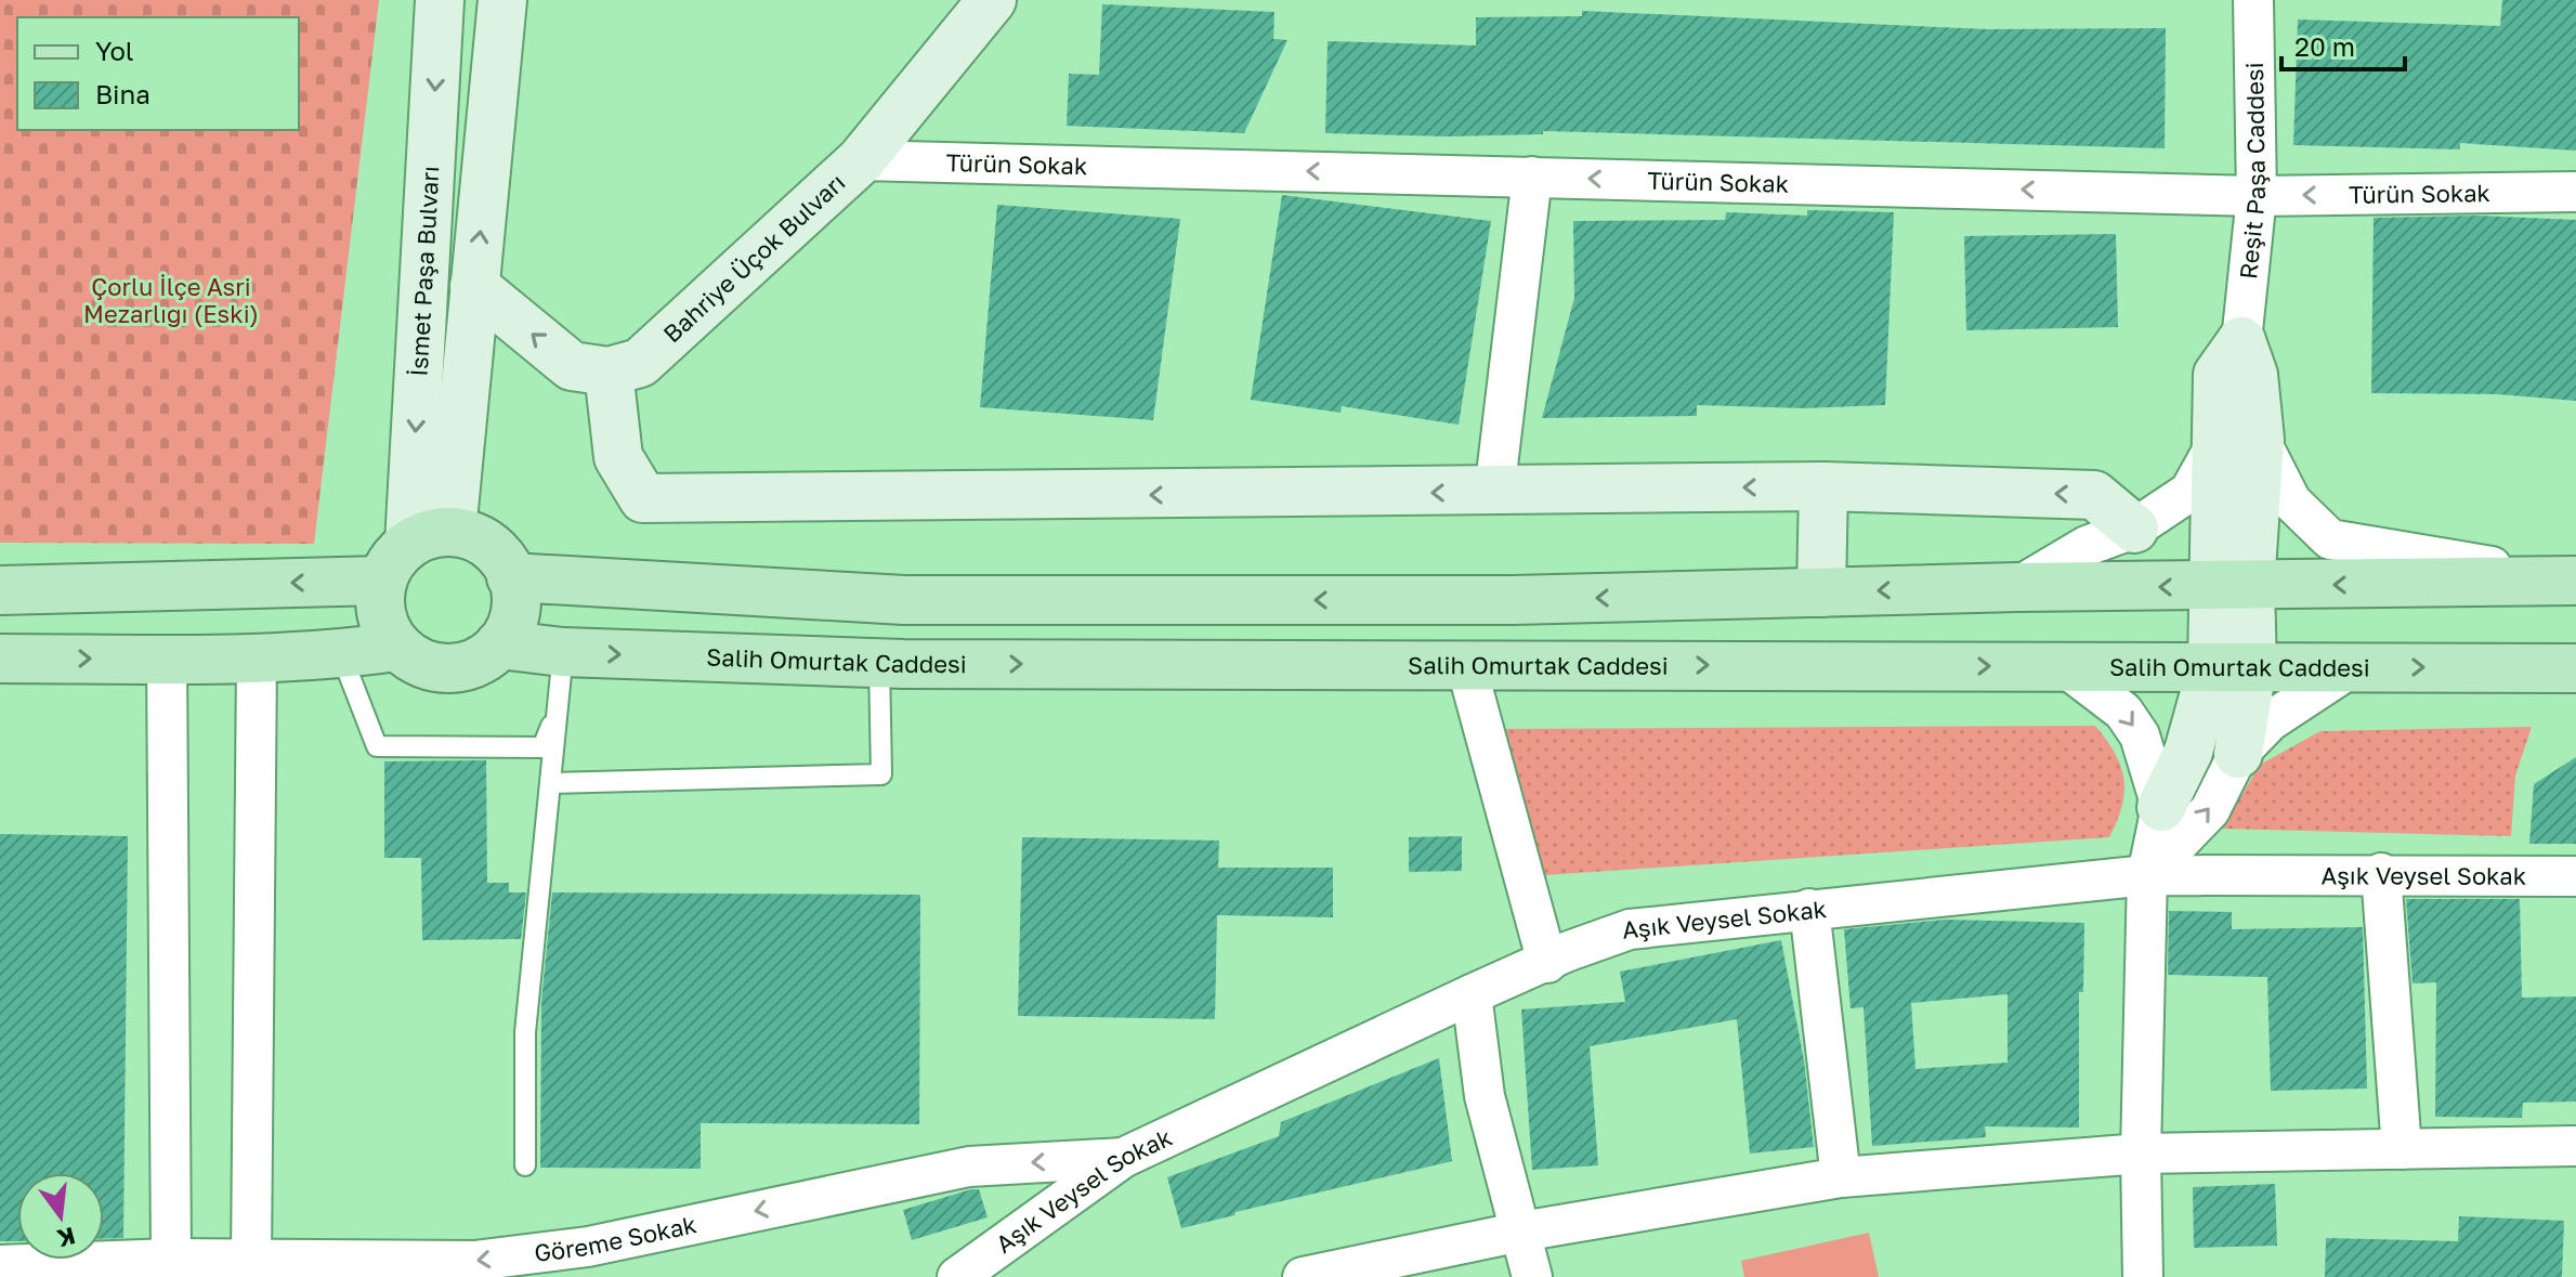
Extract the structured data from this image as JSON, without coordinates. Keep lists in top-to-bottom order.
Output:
{
  "streets": {
    "main road": ["Salih Omurtak Caddesi"],
    "street": [
      "Türün Sokak",
      "Reşit Paşa Caddesi",
      "Bahriye Üçok Bulvarı",
      "İsmet Paşa Bulvarı",
      "Aşık Veysel Sokak",
      "Göreme Sokak"
    ]
  },
  "crossings": [
    ["Türün Sokak", "Reşit Paşa Caddesi"],
    ["Türün Sokak", "Bahriye Üçok Bulvarı"],
    ["İsmet Paşa Bulvarı", "Salih Omurtak Caddesi"],
    ["Aşık Veysel Sokak", "Göreme Sokak"]
  ],
  "one_way": ["Göreme Sokak"],
  "parks": ["Çorlu İlçe Asri Mezarlığı (Eski)"],
  "legend": ["Yol", "Bina"],
  "scale_bar": "20 m",
  "north": "bottom"
}
